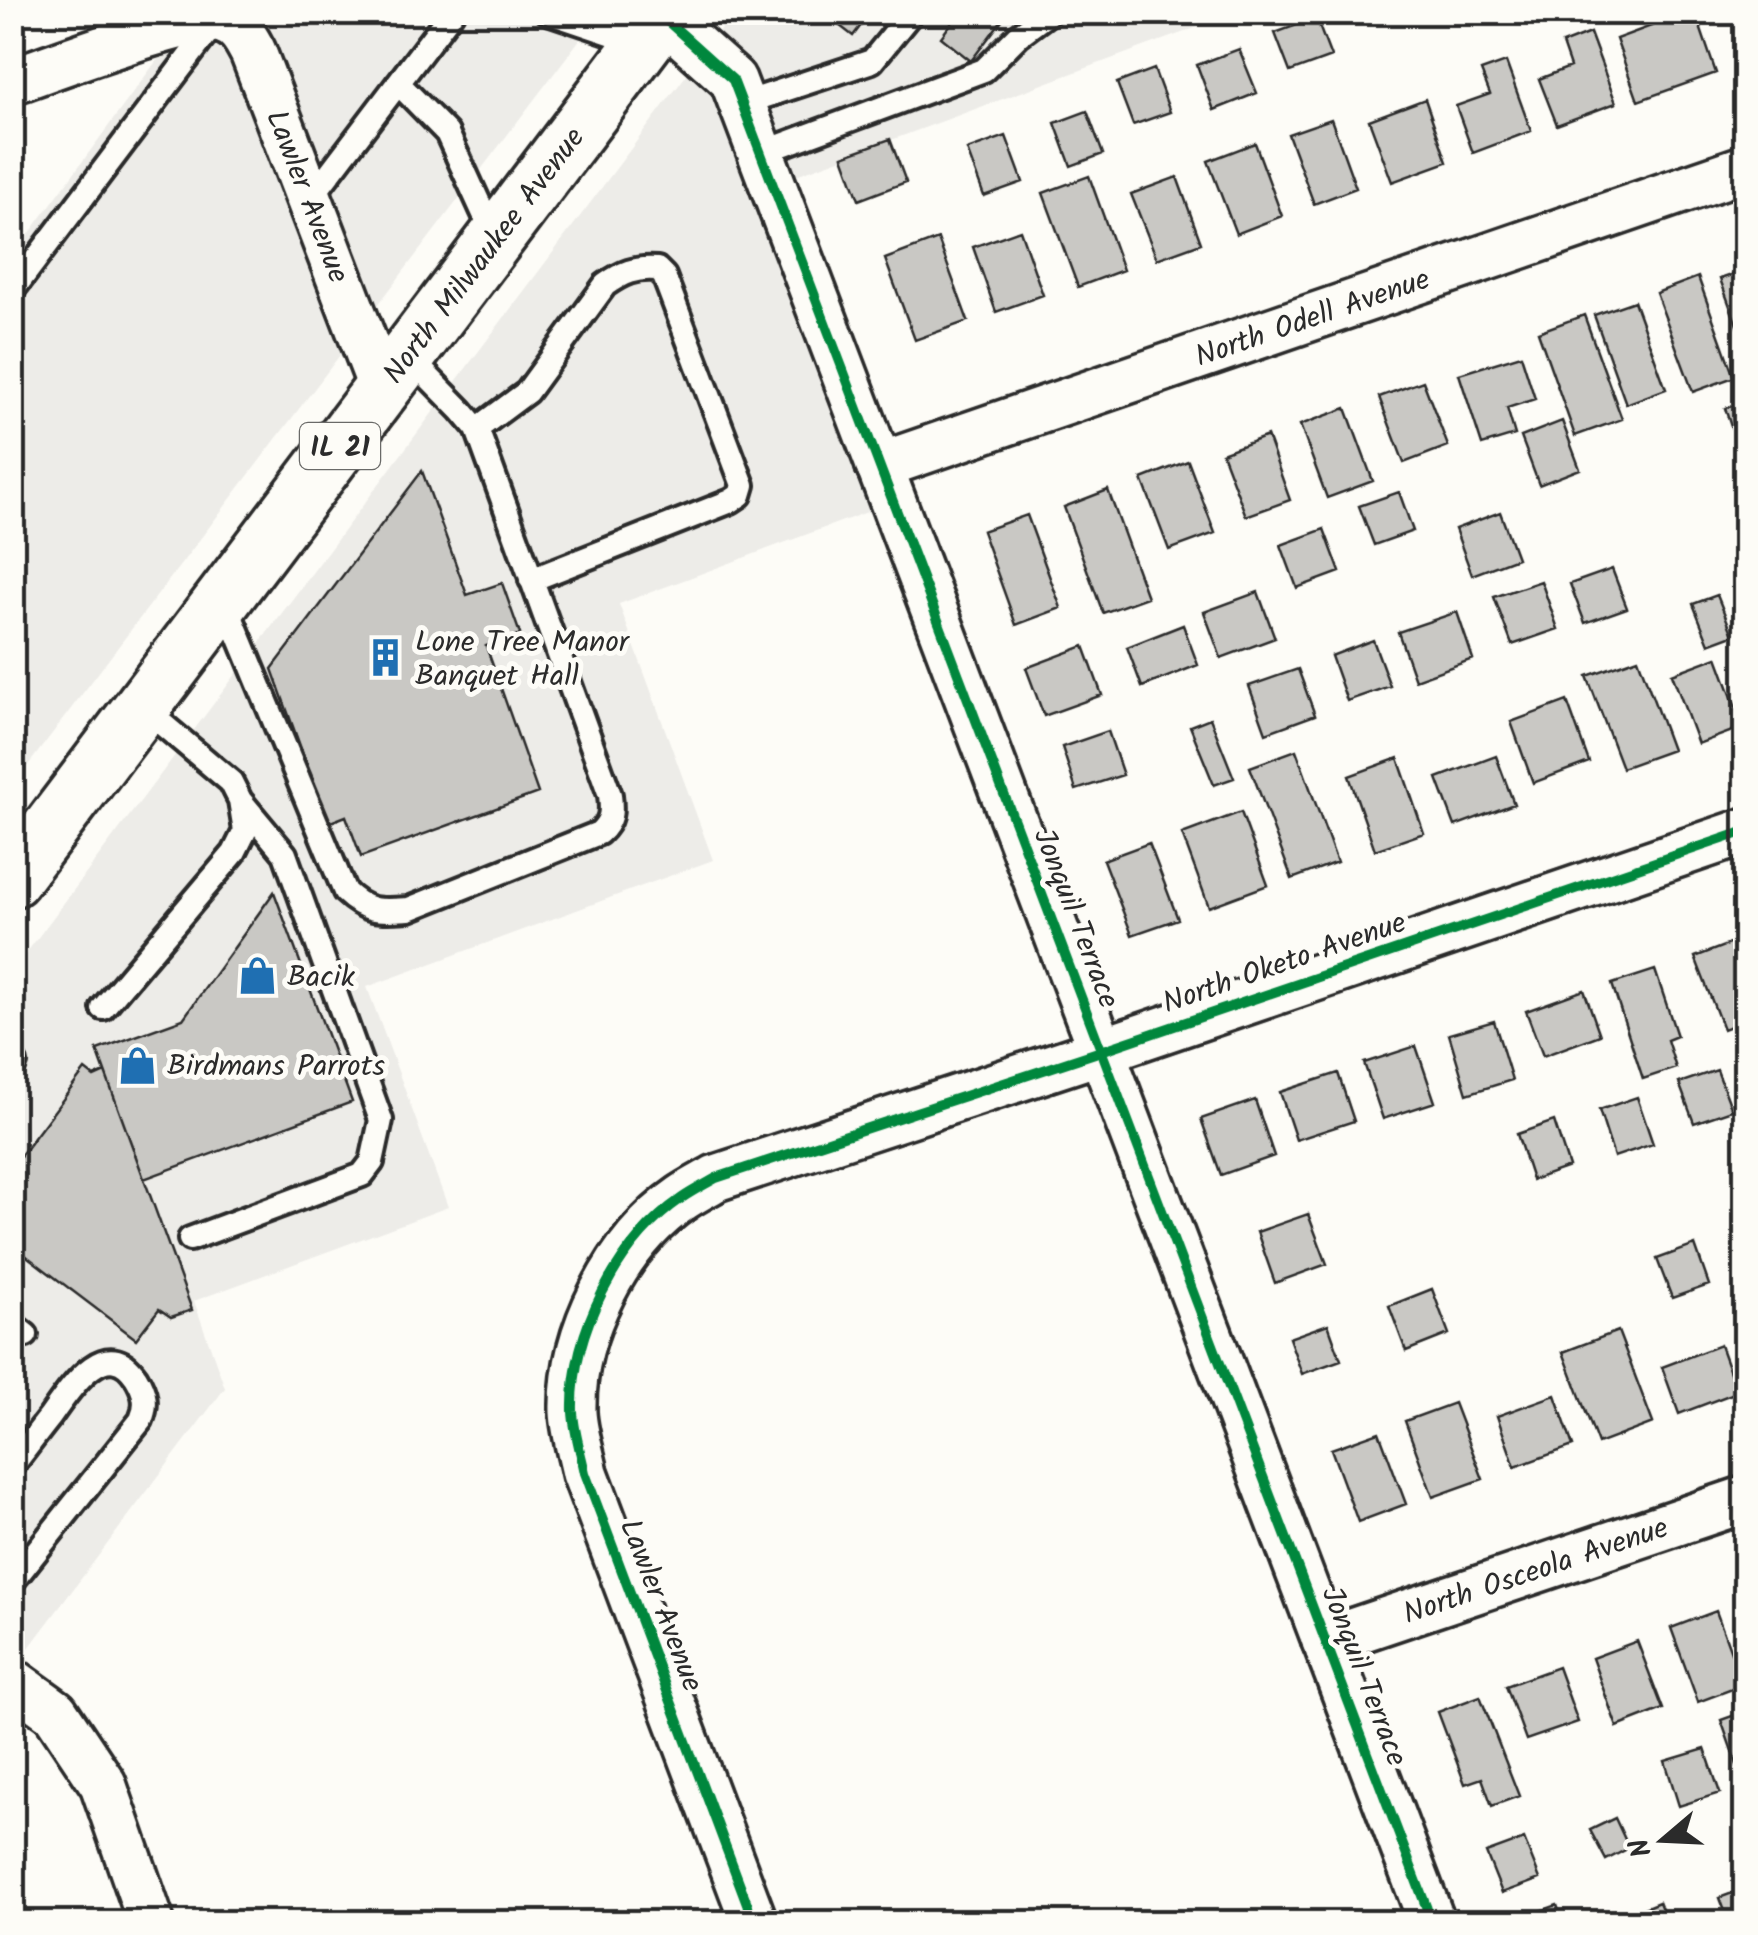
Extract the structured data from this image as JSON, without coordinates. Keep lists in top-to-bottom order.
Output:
{
  "streets": {
    "main road": ["North Milwaukee Avenue", "IL 21"],
    "street": [
      "Lawler Avenue",
      "North Odell Avenue",
      "Jonquil Terrace",
      "North Oketo Avenue",
      "North Osceola Avenue"
    ]
  },
  "crossings": [
    ["Lawler Avenue", "North Milwaukee Avenue"],
    ["Lawler Avenue", "North Oketo Avenue"],
    ["North Milwaukee Avenue", "Jonquil Terrace"],
    ["North Odell Avenue", "Jonquil Terrace"],
    ["Jonquil Terrace", "North Oketo Avenue"],
    ["Jonquil Terrace", "North Osceola Avenue"]
  ],
  "places": {
    "building": ["Lone Tree Manor Banquet Hall"],
    "shop": ["Bacik", "Birdmans Parrots"]
  },
  "north": "left"
}
